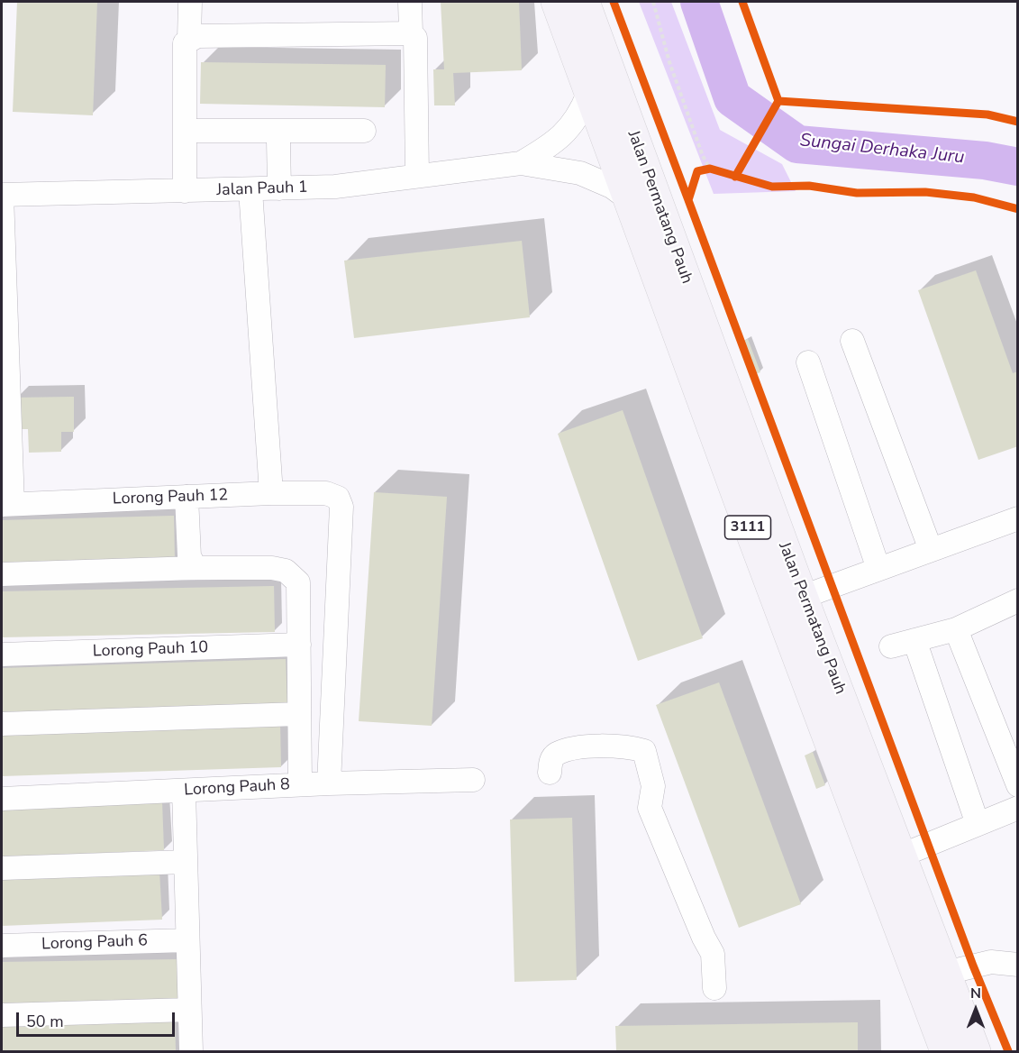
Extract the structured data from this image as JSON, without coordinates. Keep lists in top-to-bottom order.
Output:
{
  "streets": {
    "main road": ["Jalan Permatang Pauh", "3111"],
    "street": [
      "Jalan Pauh 1",
      "Lorong Pauh 12",
      "Lorong Pauh 10",
      "Lorong Pauh 8",
      "Lorong Pauh 6"
    ]
  },
  "crossings": [
    ["Jalan Pauh 1", "Jalan Permatang Pauh"],
    ["Lorong Pauh 12", "Lorong Pauh 8"]
  ],
  "water": ["Sungai Derhaka Juru"],
  "scale_bar": "50 m",
  "north": "top"
}
